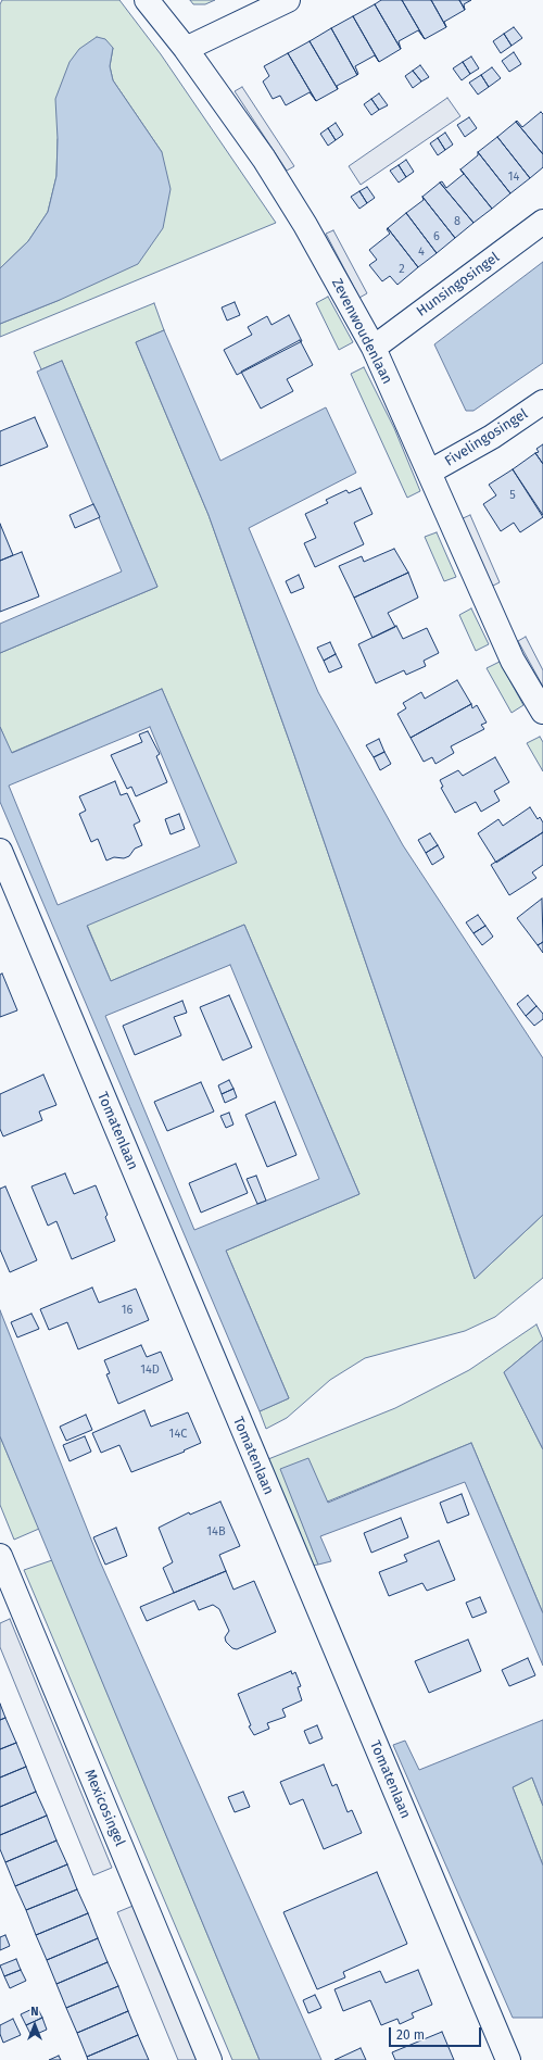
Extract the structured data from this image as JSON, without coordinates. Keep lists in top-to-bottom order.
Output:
{
  "streets": {
    "street": [
      "Hunsingosingel",
      "Zevenwoudenlaan",
      "Fivelingosingel",
      "Tomatenlaan",
      "Mexicosingel"
    ]
  },
  "crossings": [
    ["Hunsingosingel", "Zevenwoudenlaan"],
    ["Zevenwoudenlaan", "Fivelingosingel"]
  ],
  "house_numbers": [
    "14",
    "8",
    "6",
    "4",
    "2",
    "5",
    "16",
    "14D",
    "14C",
    "14B"
  ],
  "scale_bar": "20 m",
  "north": "top"
}
